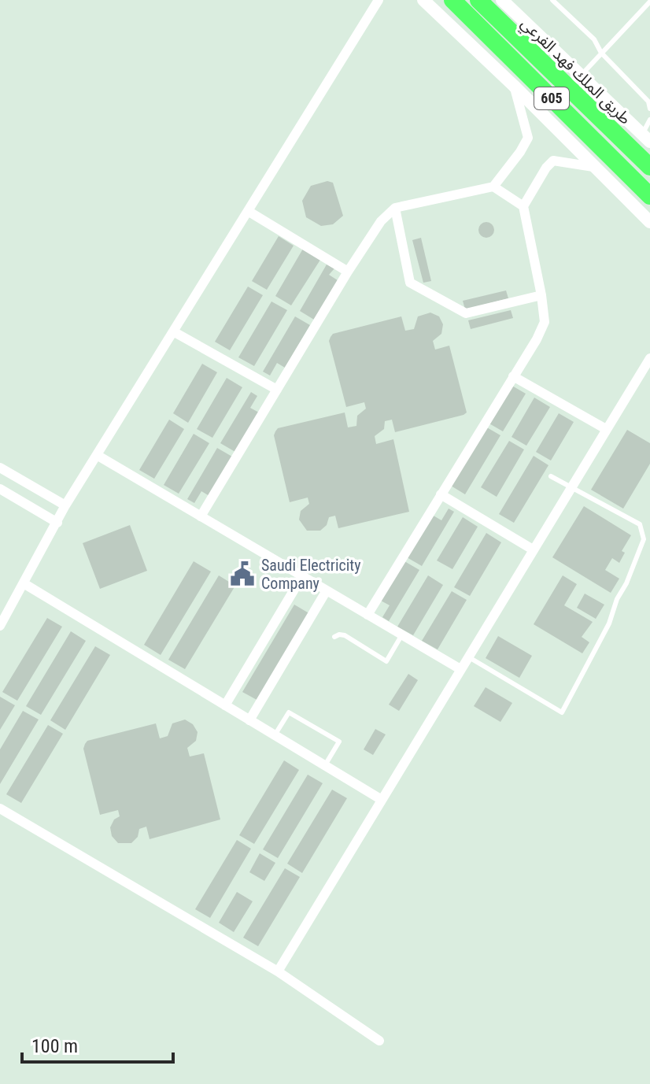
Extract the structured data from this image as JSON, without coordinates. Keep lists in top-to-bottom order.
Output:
{
  "streets": {
    "highway": ["605"],
    "main road": ["طريق الملك فهد الفرعي"]
  },
  "places": {
    "public building": ["Saudi Electricity Company"]
  },
  "scale_bar": "100 m"
}
